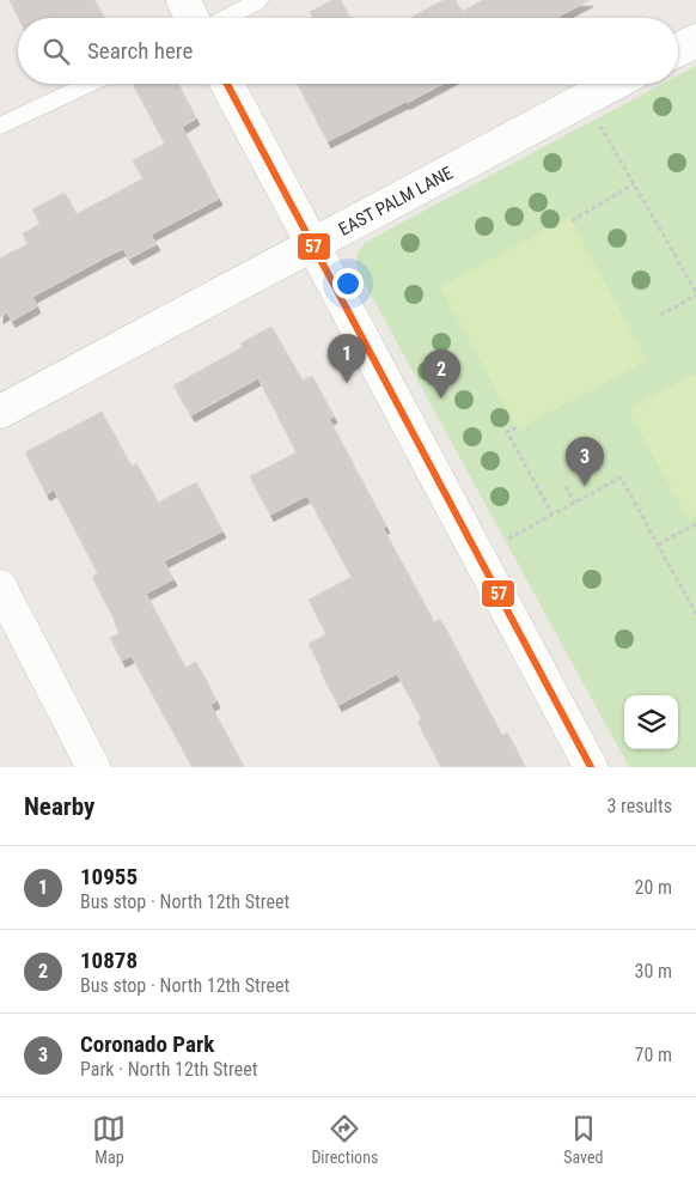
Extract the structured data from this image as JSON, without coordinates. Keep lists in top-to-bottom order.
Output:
{
  "streets": {
    "street": ["EAST PALM LANE"]
  },
  "lines": ["transit line 57"],
  "page": {
    "search": "Search here",
    "pins": ["1", "2", "3"],
    "heading": ["Nearby", "3 results"],
    "list": [
      {
        "mark": "1",
        "name": "10955",
        "note": "Bus stop · North 12th Street",
        "value": "20 m"
      },
      {
        "mark": "2",
        "name": "10878",
        "note": "Bus stop · North 12th Street",
        "value": "30 m"
      },
      {
        "mark": "3",
        "name": "Coronado Park",
        "note": "Park · North 12th Street",
        "value": "70 m"
      }
    ],
    "nav": ["Map", "Directions", "Saved"]
  }
}
